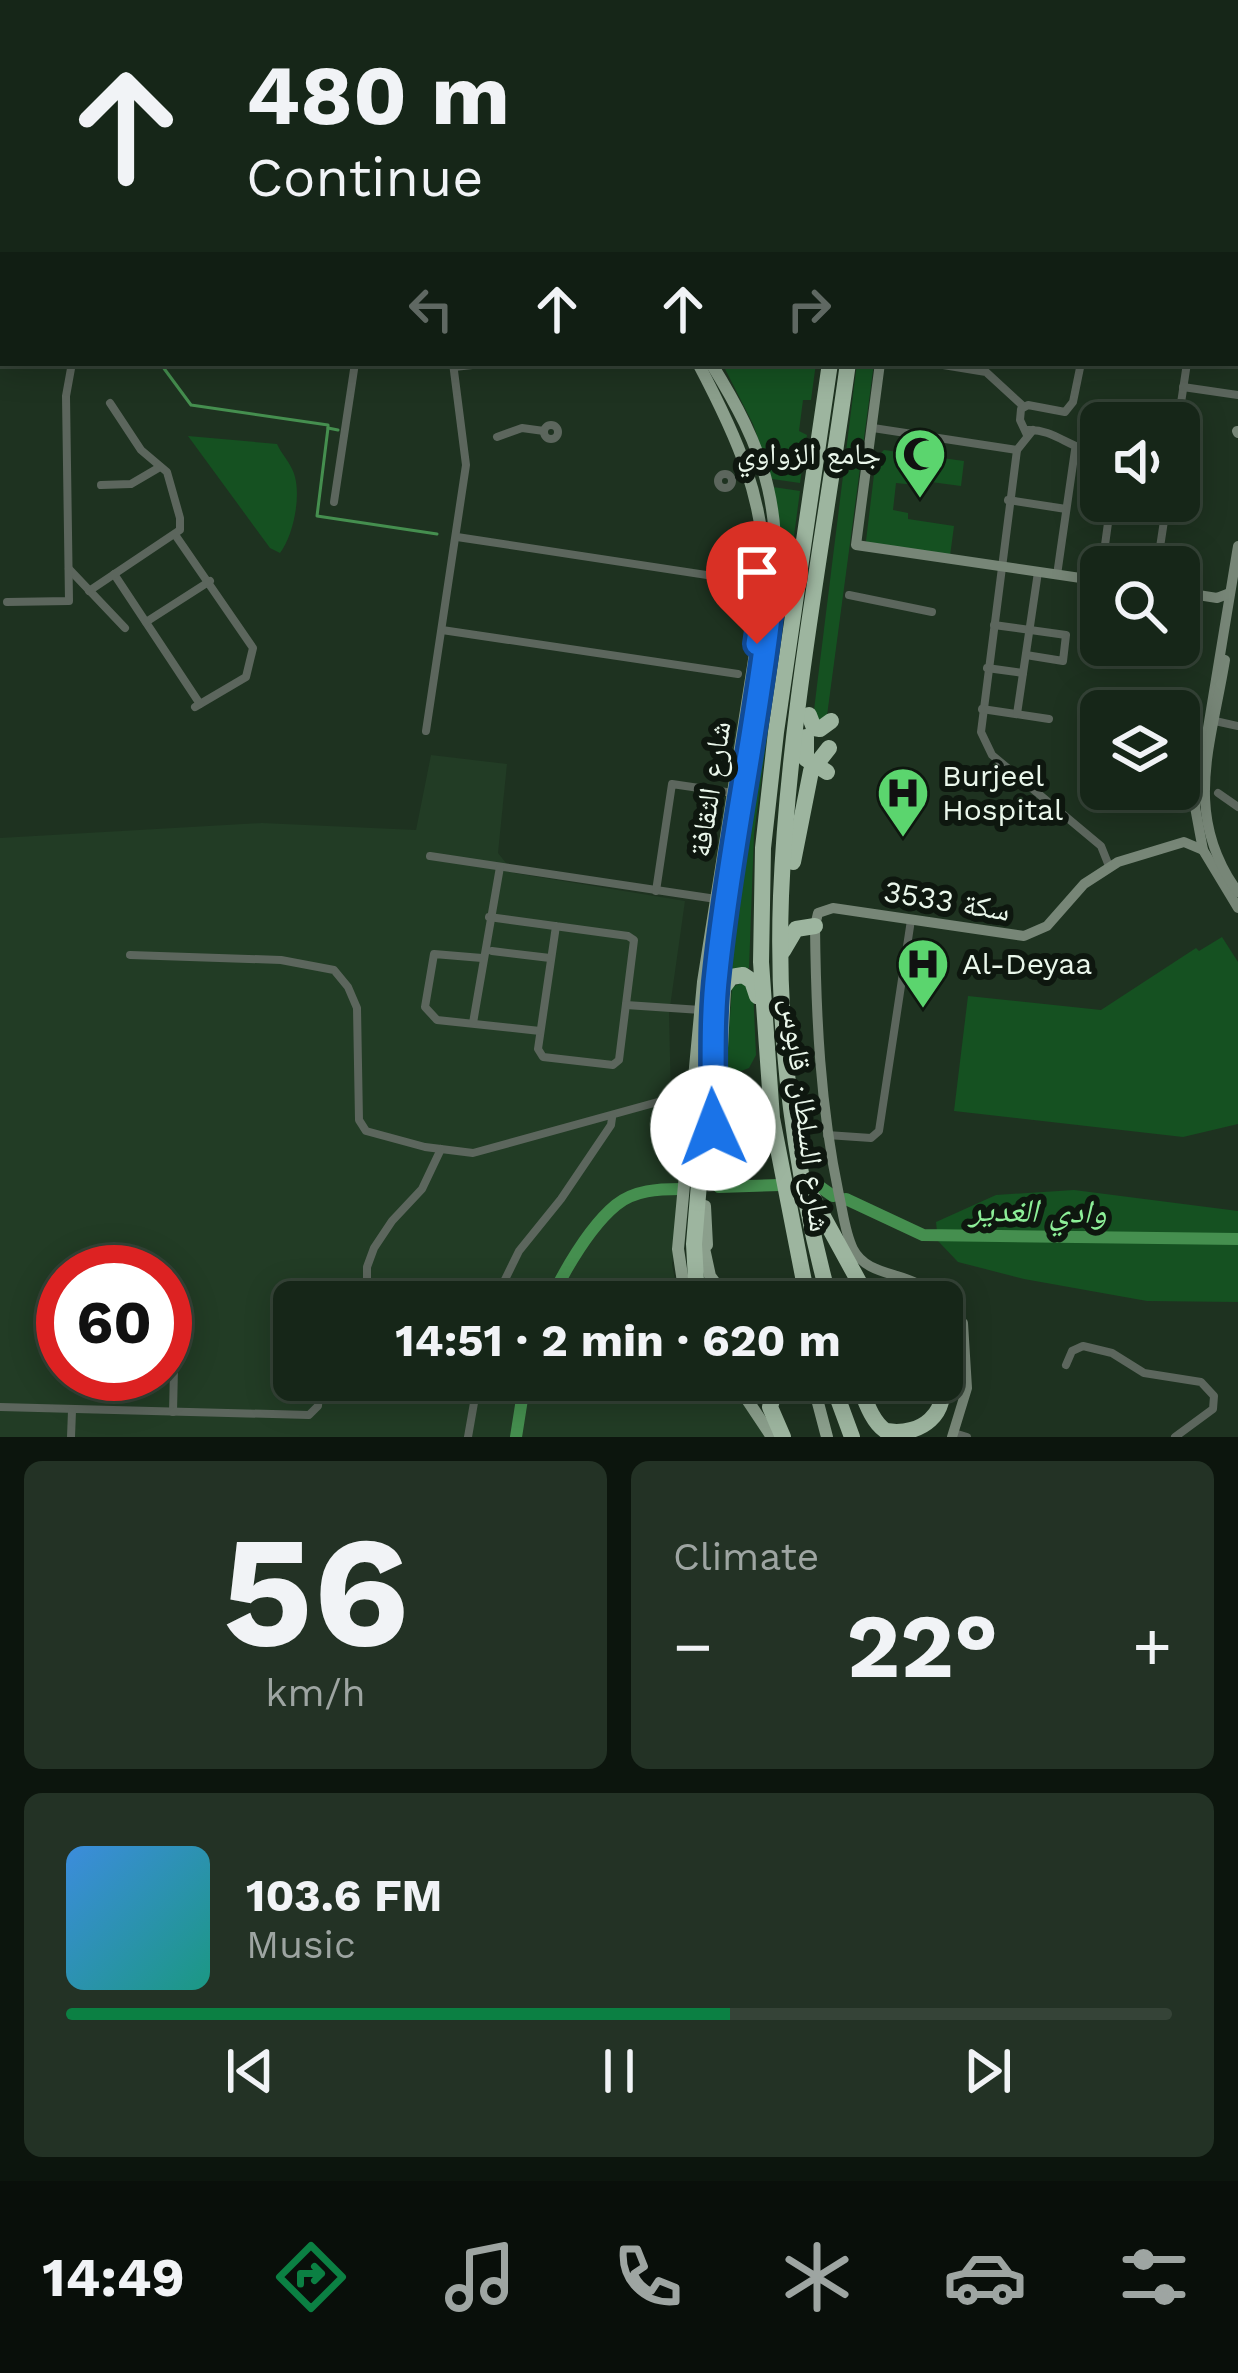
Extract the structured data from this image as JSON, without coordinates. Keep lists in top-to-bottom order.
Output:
{
  "streets": {
    "highway": ["شارع السلطان قابوس"],
    "main road": ["شارع الثقافة"],
    "street": ["سكة 3533"]
  },
  "water": ["وادي الغدير"],
  "places": {
    "mosque": ["جامع الزواوي"],
    "hospital": ["Burjeel Hospital", "Al-Deyaa"]
  },
  "page": {
    "turn": ["480 m", "Continue"],
    "limit": "60",
    "trip": "14:51 · 2 min · 620 m",
    "tile": [
      ["56", "km/h"],
      "Climate"
    ],
    "heat": ["−", "22°", "+"],
    "song": ["103.6 FM", "Music"],
    "tabs": "14:49"
  }
}
